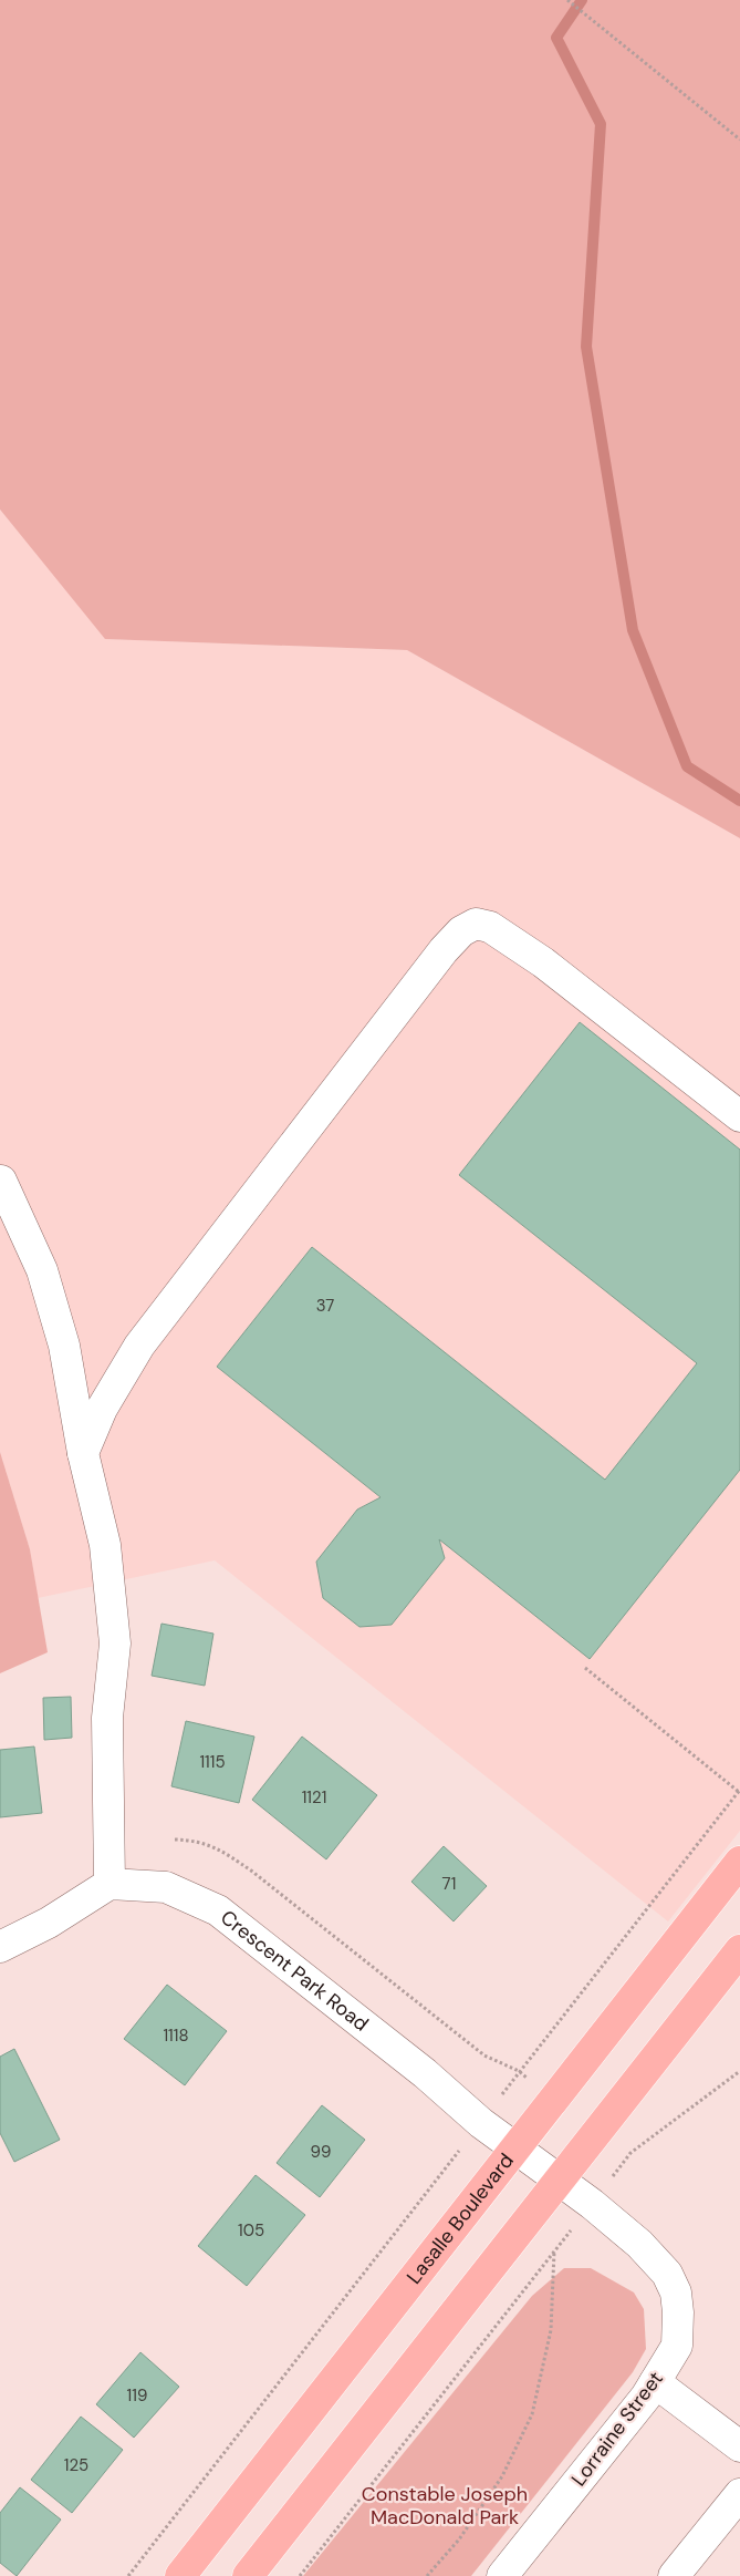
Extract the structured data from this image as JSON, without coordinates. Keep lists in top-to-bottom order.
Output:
{
  "streets": {
    "main road": ["Lasalle Boulevard"],
    "street": ["Crescent Park Road", "Lorraine Street"]
  },
  "crossings": [
    ["Crescent Park Road", "Lasalle Boulevard"],
    ["Crescent Park Road", "Lorraine Street"]
  ],
  "parks": ["Constable Joseph MacDonald Park"],
  "house_numbers": [
    "37",
    "1115",
    "1121",
    "71",
    "1118",
    "99",
    "105",
    "119",
    "125"
  ]
}
